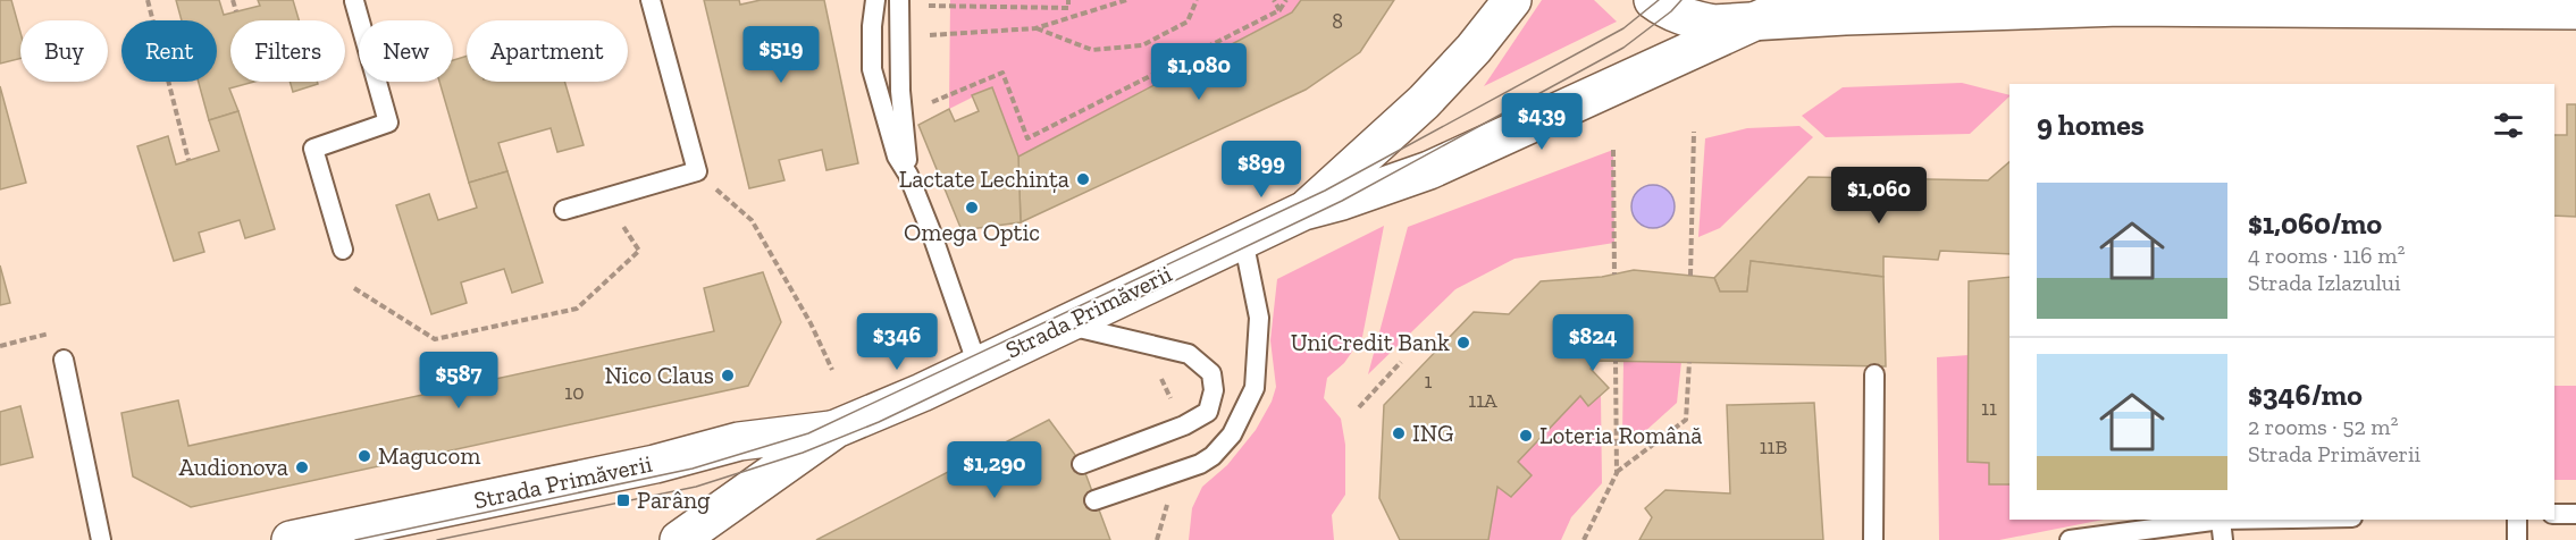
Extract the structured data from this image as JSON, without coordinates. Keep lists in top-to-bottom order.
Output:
{
  "streets": {
    "main road": ["Strada Primăverii"]
  },
  "places": {
    "other": [
      "Lactate Lechința",
      "Omega Optic",
      "UniCredit Bank",
      "Nico Claus",
      "ING",
      "Loteria Română",
      "Magucom",
      "Audionova"
    ],
    "transit": ["Parâng"]
  },
  "house_numbers": [
    "8",
    "1",
    "10",
    "11A",
    "11",
    "11B"
  ],
  "page": {
    "chip": [
      "Buy",
      "Rent",
      "Filters",
      "New",
      "Apartment"
    ],
    "price": [
      "$519",
      "$1,080",
      "$439",
      "$899",
      "$1,060",
      "$346",
      "$824",
      "$587",
      "$1,290"
    ],
    "heading": "9 homes",
    "list": [
      {
        "name": "$1,060/mo",
        "note": "4 rooms · 116 m² · Strada Izlazului"
      },
      {
        "name": "$346/mo",
        "note": "2 rooms · 52 m² · Strada Primăverii"
      }
    ]
  }
}
